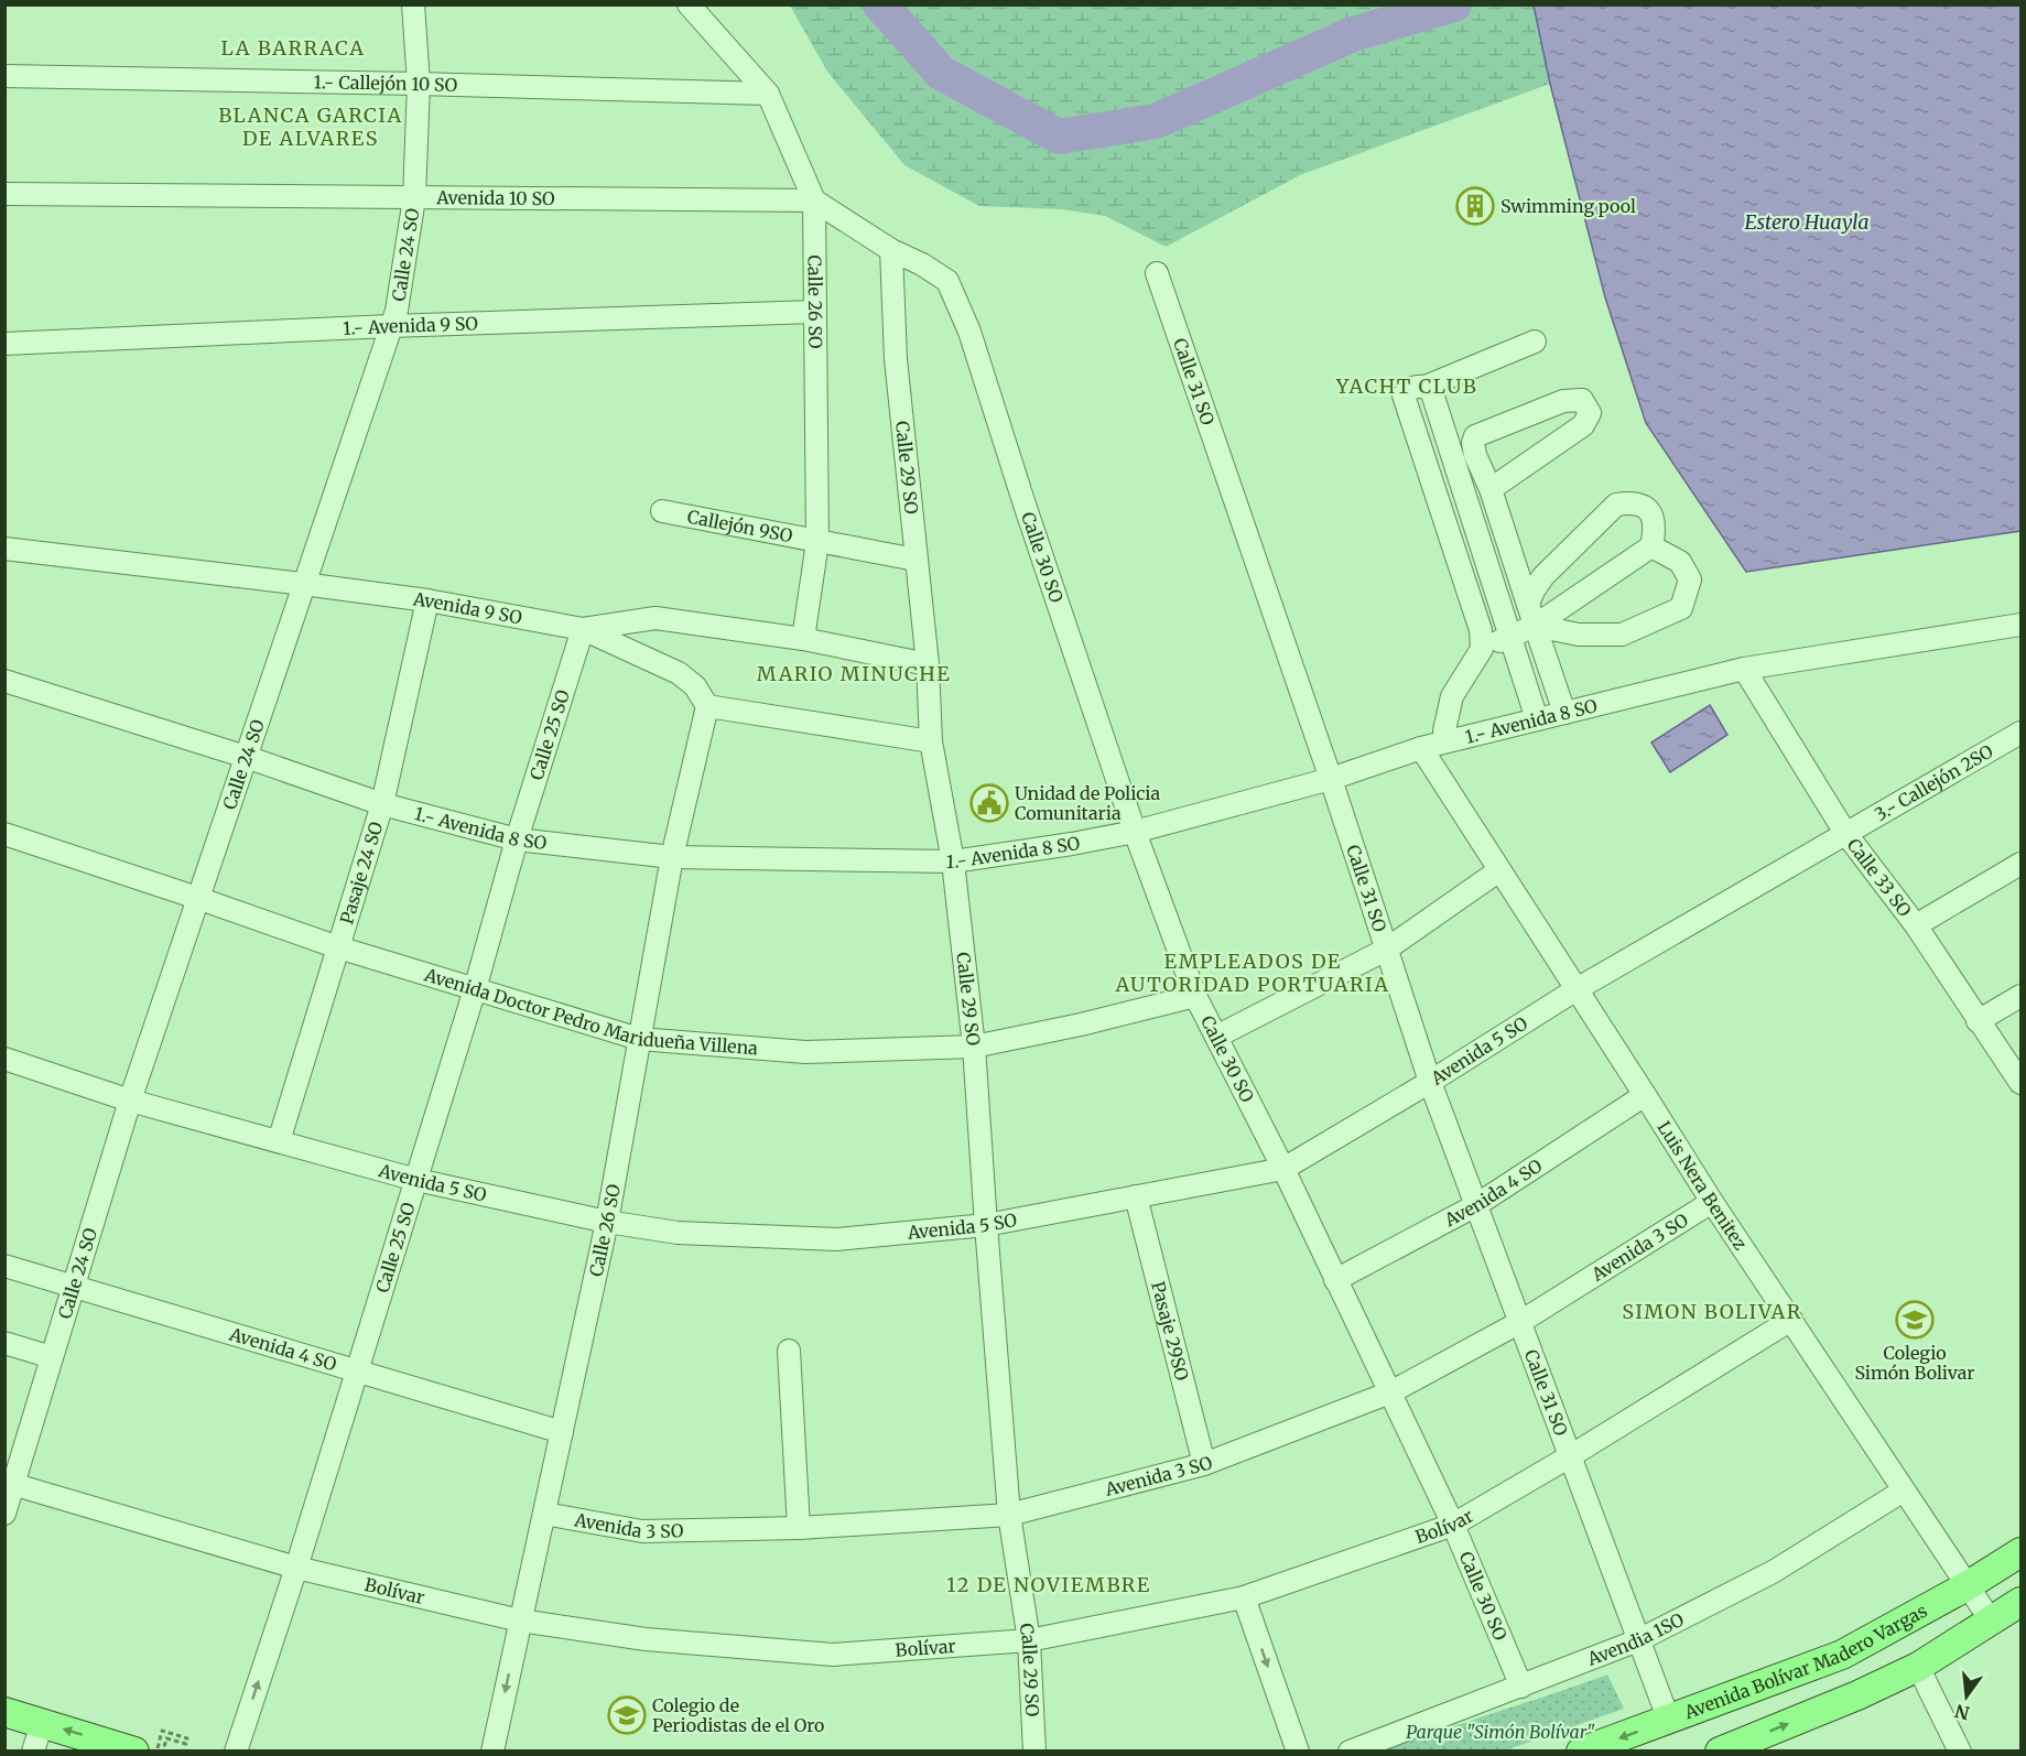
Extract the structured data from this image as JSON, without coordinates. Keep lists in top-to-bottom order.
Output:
{
  "streets": {
    "main road": ["Avenida Bolívar Madero Vargas"],
    "street": [
      "1.- Callejón 10 SO",
      "Avenida 10 SO",
      "Calle 24 SO",
      "Calle 26 SO",
      "1.- Avenida 9 SO",
      "Calle 31 SO",
      "Calle 29 SO",
      "Callejón 9SO",
      "Calle 30 SO",
      "Avenida 9 SO",
      "1.- Avenida 8 SO",
      "Calle 25 SO",
      "3.- Callejón 2SO",
      "Pasaje 24 SO",
      "Calle 33 SO",
      "Avenida Doctor Pedro Maridueña Villena",
      "Avenida 5 SO",
      "Luis Nera Benitez",
      "Avenida 4 SO",
      "Avenida 3 SO",
      "Pasaje 29SO",
      "Bolívar",
      "Avendia 1SO"
    ]
  },
  "crossings": [
    ["1.- Callejón 10 SO", "Calle 24 SO"],
    ["1.- Callejón 10 SO", "Calle 26 SO"],
    ["Avenida 10 SO", "Calle 24 SO"],
    ["Avenida 10 SO", "Calle 26 SO"],
    ["Calle 24 SO", "1.- Avenida 9 SO"],
    ["Calle 24 SO", "Avenida 9 SO"],
    ["Calle 24 SO", "1.- Avenida 8 SO"],
    ["Calle 24 SO", "Avenida Doctor Pedro Maridueña Villena"],
    ["Calle 24 SO", "Avenida 5 SO"],
    ["Calle 24 SO", "Avenida 4 SO"],
    ["Calle 24 SO", "Bolívar"],
    ["Calle 26 SO", "1.- Avenida 9 SO"],
    ["Calle 26 SO", "Callejón 9SO"],
    ["Calle 26 SO", "Avenida 9 SO"],
    ["Calle 26 SO", "1.- Avenida 8 SO"],
    ["Calle 26 SO", "Avenida Doctor Pedro Maridueña Villena"],
    ["Calle 26 SO", "Avenida 5 SO"],
    ["Calle 26 SO", "Avenida 4 SO"],
    ["Calle 26 SO", "Avenida 3 SO"],
    ["Calle 26 SO", "Bolívar"],
    ["Calle 31 SO", "1.- Avenida 8 SO"],
    ["Calle 31 SO", "Avenida 5 SO"],
    ["Calle 31 SO", "Avenida 4 SO"],
    ["Calle 31 SO", "Avenida 3 SO"],
    ["Calle 31 SO", "Bolívar"],
    ["Calle 31 SO", "Avendia 1SO"],
    ["Calle 31 SO", "Avenida Bolívar Madero Vargas"],
    ["Calle 29 SO", "Callejón 9SO"],
    ["Calle 29 SO", "Calle 30 SO"],
    ["Calle 29 SO", "Avenida 9 SO"],
    ["Calle 29 SO", "1.- Avenida 8 SO"],
    ["Calle 29 SO", "Avenida Doctor Pedro Maridueña Villena"],
    ["Calle 29 SO", "Avenida 5 SO"],
    ["Calle 29 SO", "Avenida 3 SO"],
    ["Calle 29 SO", "Bolívar"],
    ["Calle 30 SO", "1.- Avenida 8 SO"],
    ["Calle 30 SO", "Avenida Doctor Pedro Maridueña Villena"],
    ["Calle 30 SO", "Avenida 5 SO"],
    ["Calle 30 SO", "Avenida 4 SO"],
    ["Calle 30 SO", "Avenida 3 SO"],
    ["Calle 30 SO", "Bolívar"],
    ["Calle 30 SO", "Avendia 1SO"],
    ["Avenida 9 SO", "Calle 25 SO"],
    ["Avenida 9 SO", "Pasaje 24 SO"],
    ["1.- Avenida 8 SO", "Calle 25 SO"],
    ["1.- Avenida 8 SO", "Pasaje 24 SO"],
    ["1.- Avenida 8 SO", "Calle 33 SO"],
    ["1.- Avenida 8 SO", "Luis Nera Benitez"],
    ["Calle 25 SO", "Avenida Doctor Pedro Maridueña Villena"],
    ["Calle 25 SO", "Avenida 5 SO"],
    ["Calle 25 SO", "Avenida 4 SO"],
    ["Calle 25 SO", "Bolívar"],
    ["3.- Callejón 2SO", "Calle 33 SO"],
    ["3.- Callejón 2SO", "Avenida 5 SO"],
    ["Pasaje 24 SO", "Avenida Doctor Pedro Maridueña Villena"],
    ["Pasaje 24 SO", "Avenida 5 SO"],
    ["Calle 33 SO", "Avenida 5 SO"],
    ["Avenida 5 SO", "Luis Nera Benitez"],
    ["Avenida 5 SO", "Pasaje 29SO"],
    ["Luis Nera Benitez", "Avenida 4 SO"],
    ["Luis Nera Benitez", "Avenida 3 SO"],
    ["Luis Nera Benitez", "Bolívar"],
    ["Luis Nera Benitez", "Avendia 1SO"],
    ["Luis Nera Benitez", "Avenida Bolívar Madero Vargas"],
    ["Avenida 3 SO", "Pasaje 29SO"]
  ],
  "districts": [
    "LA BARRACA",
    "BLANCA GARCIA DE ALVARES",
    "YACHT CLUB",
    "MARIO MINUCHE",
    "EMPLEADOS DE AUTORIDAD PORTUARIA",
    "SIMON BOLIVAR",
    "12 DE NOVIEMBRE"
  ],
  "water": ["Estero Huayla"],
  "parks": ["Parque \"Simón Bolívar\""],
  "places": {
    "building": ["Swimming pool"],
    "public building": ["Unidad de Policia Comunitaria"],
    "school or university": ["Colegio Simón Bolivar", "Colegio de Periodistas de el Oro"]
  },
  "north": "bottom"
}
